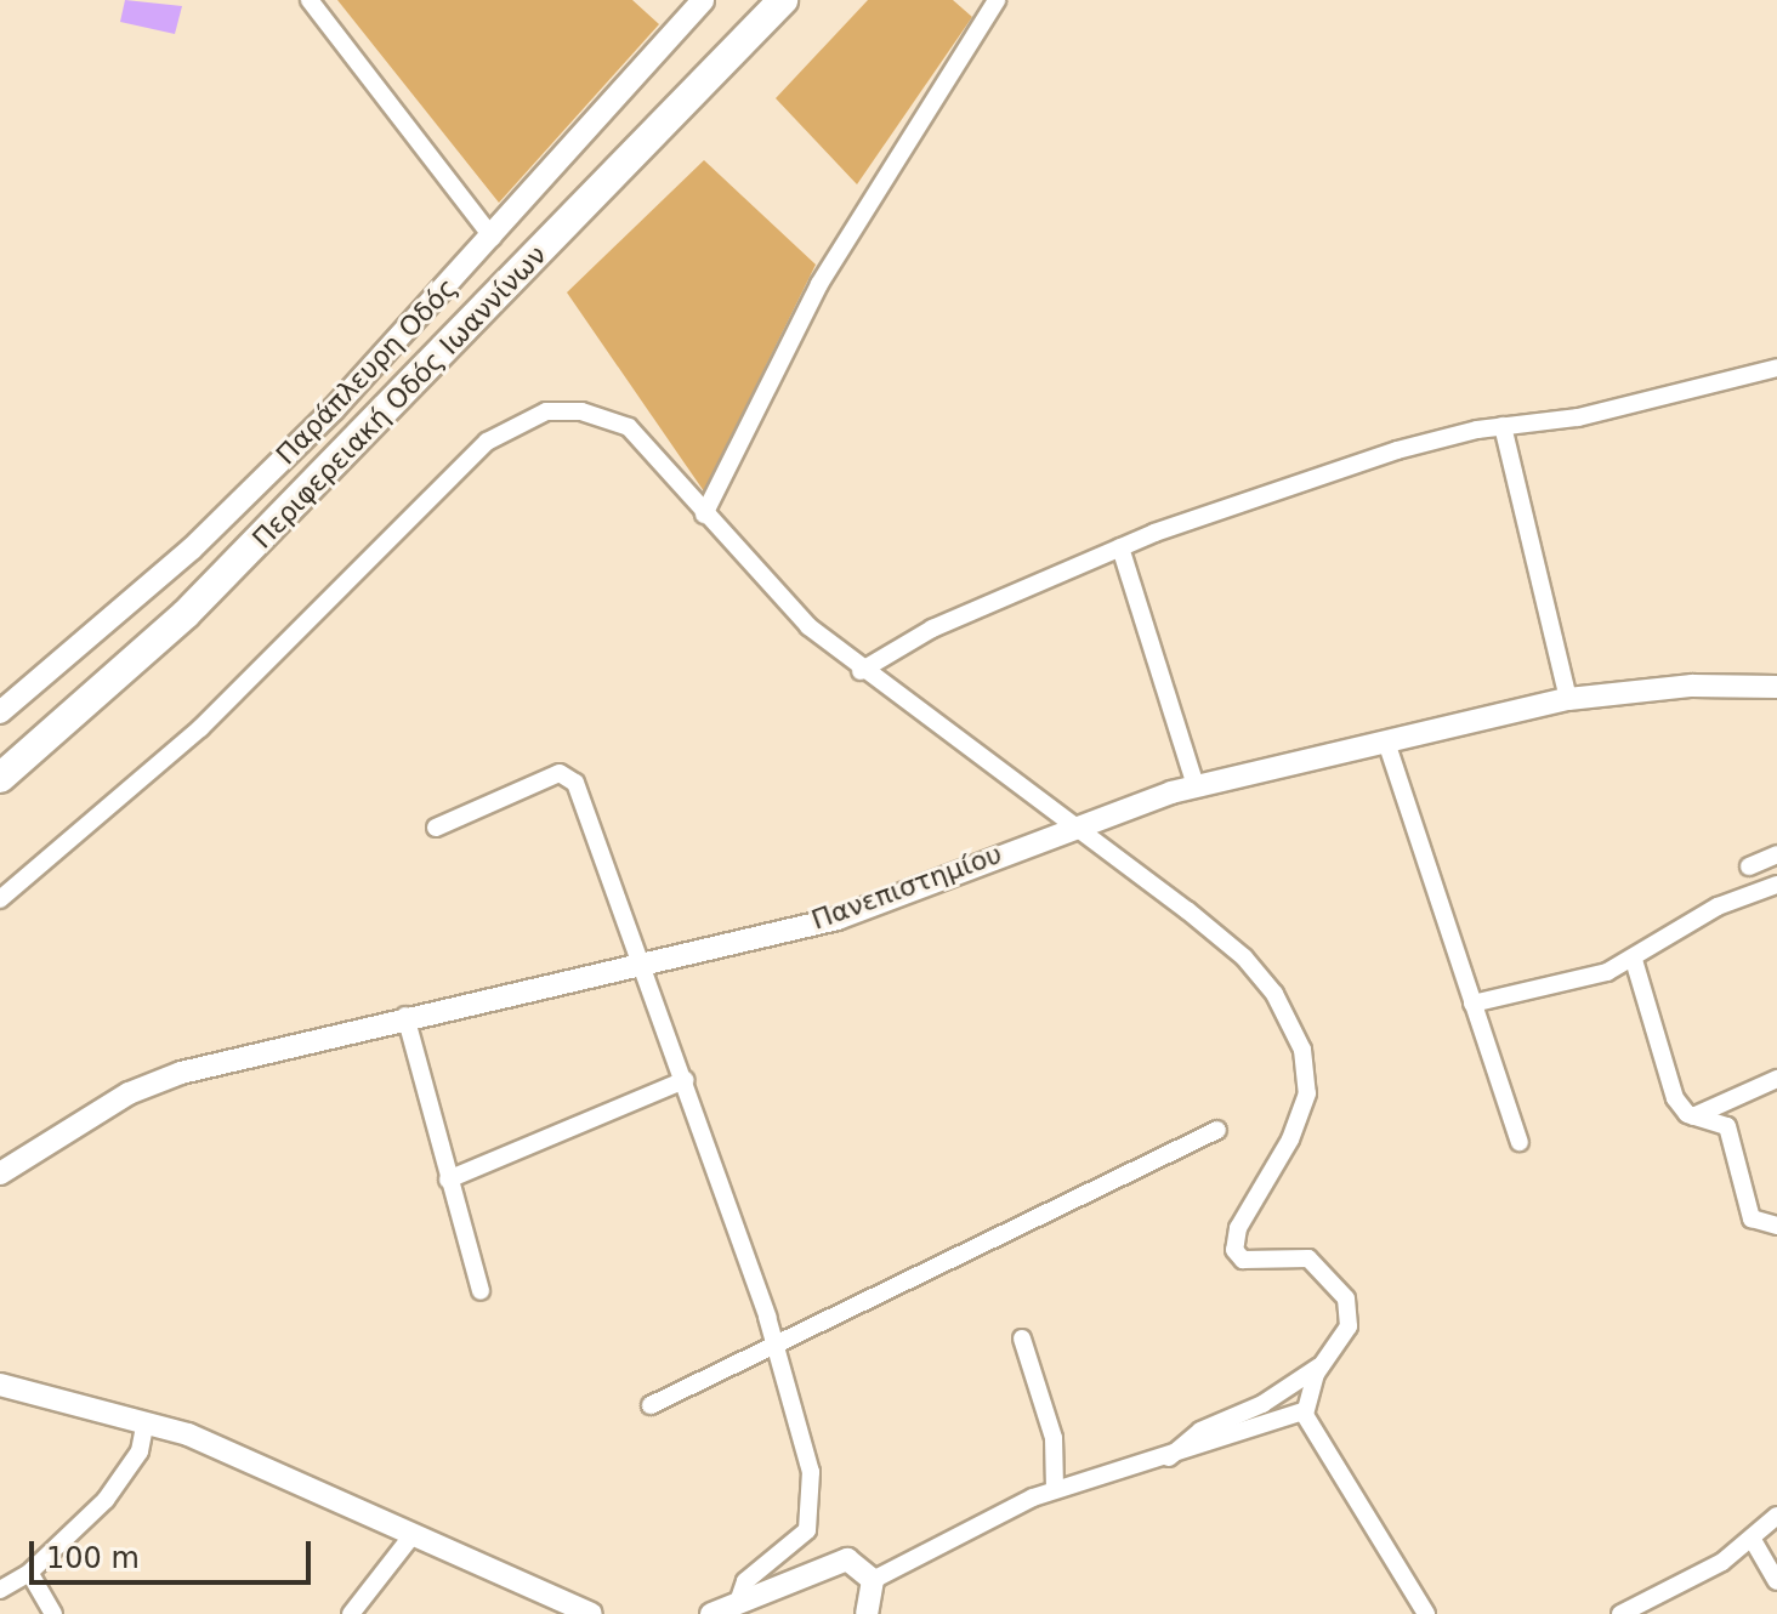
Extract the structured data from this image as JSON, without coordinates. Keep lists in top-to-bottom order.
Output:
{
  "streets": {
    "highway": ["Περιφερειακή Οδός Ιωαννίνων"],
    "street": ["Παράπλευρη Οδός", "Πανεπιστημίου"]
  },
  "scale_bar": "100 m"
}
